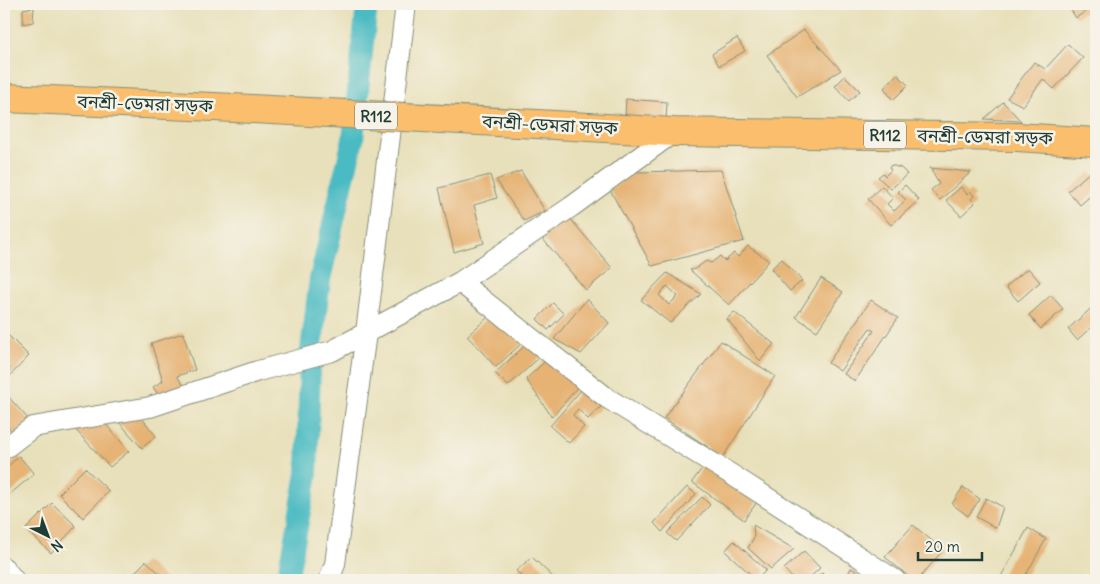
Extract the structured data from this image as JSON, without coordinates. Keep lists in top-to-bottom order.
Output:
{
  "streets": {
    "main road": ["বনশ্রী-ডেমরা সড়ক", "R112"]
  },
  "scale_bar": "20 m",
  "north": "bottom right"
}
